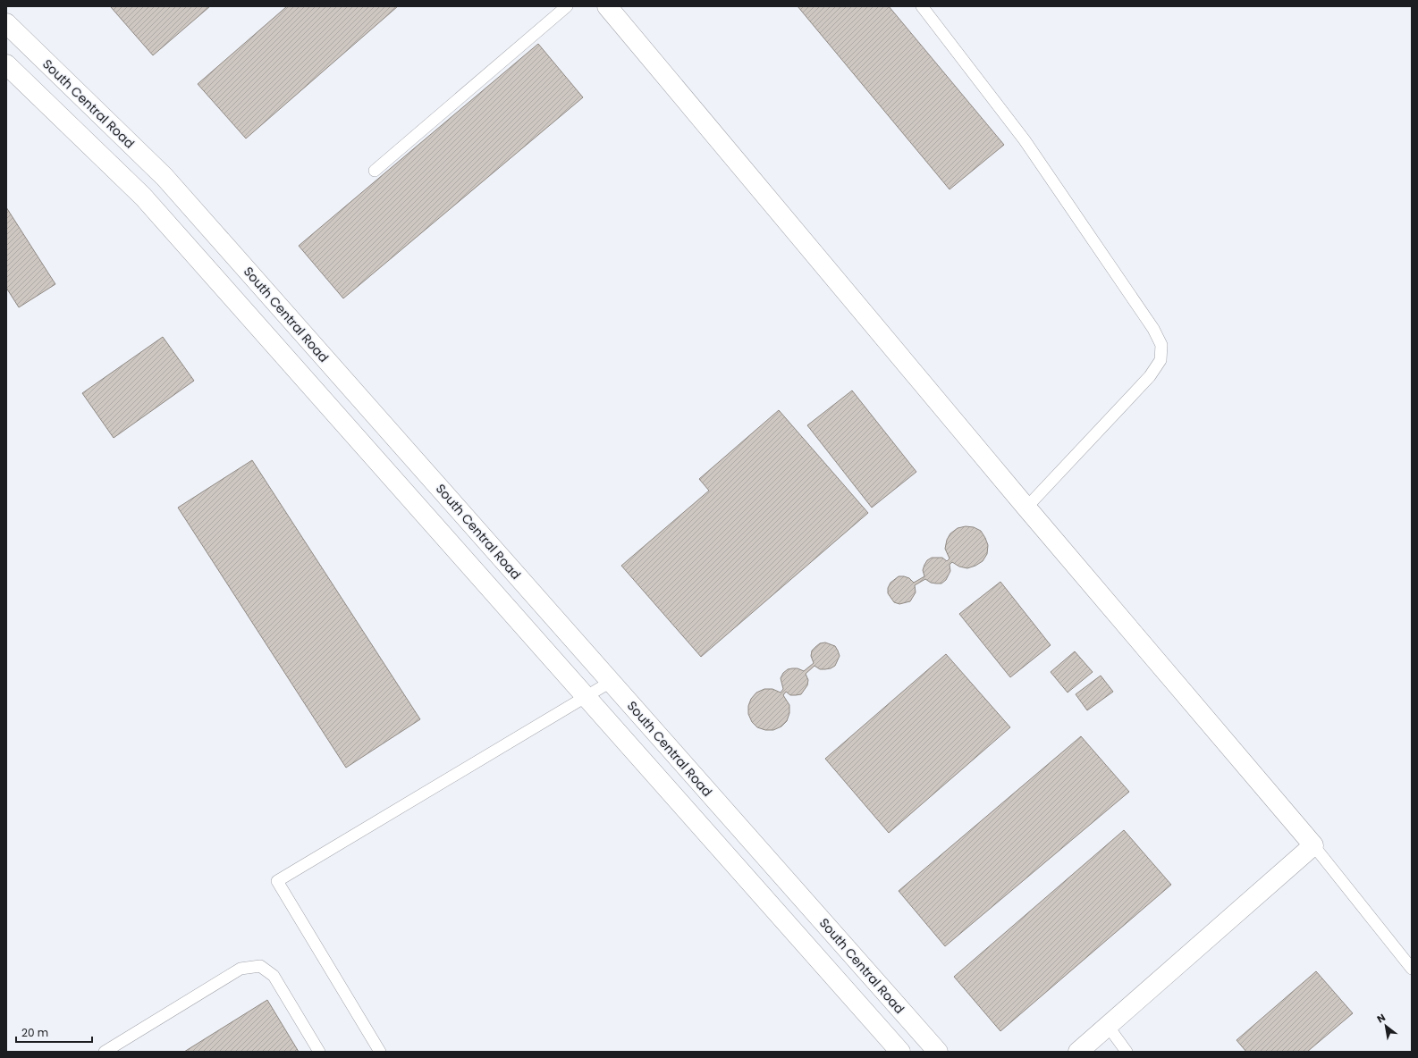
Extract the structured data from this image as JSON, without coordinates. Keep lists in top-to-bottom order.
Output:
{
  "streets": {
    "street": ["South Central Road"]
  },
  "scale_bar": "20 m",
  "north": "top left"
}
